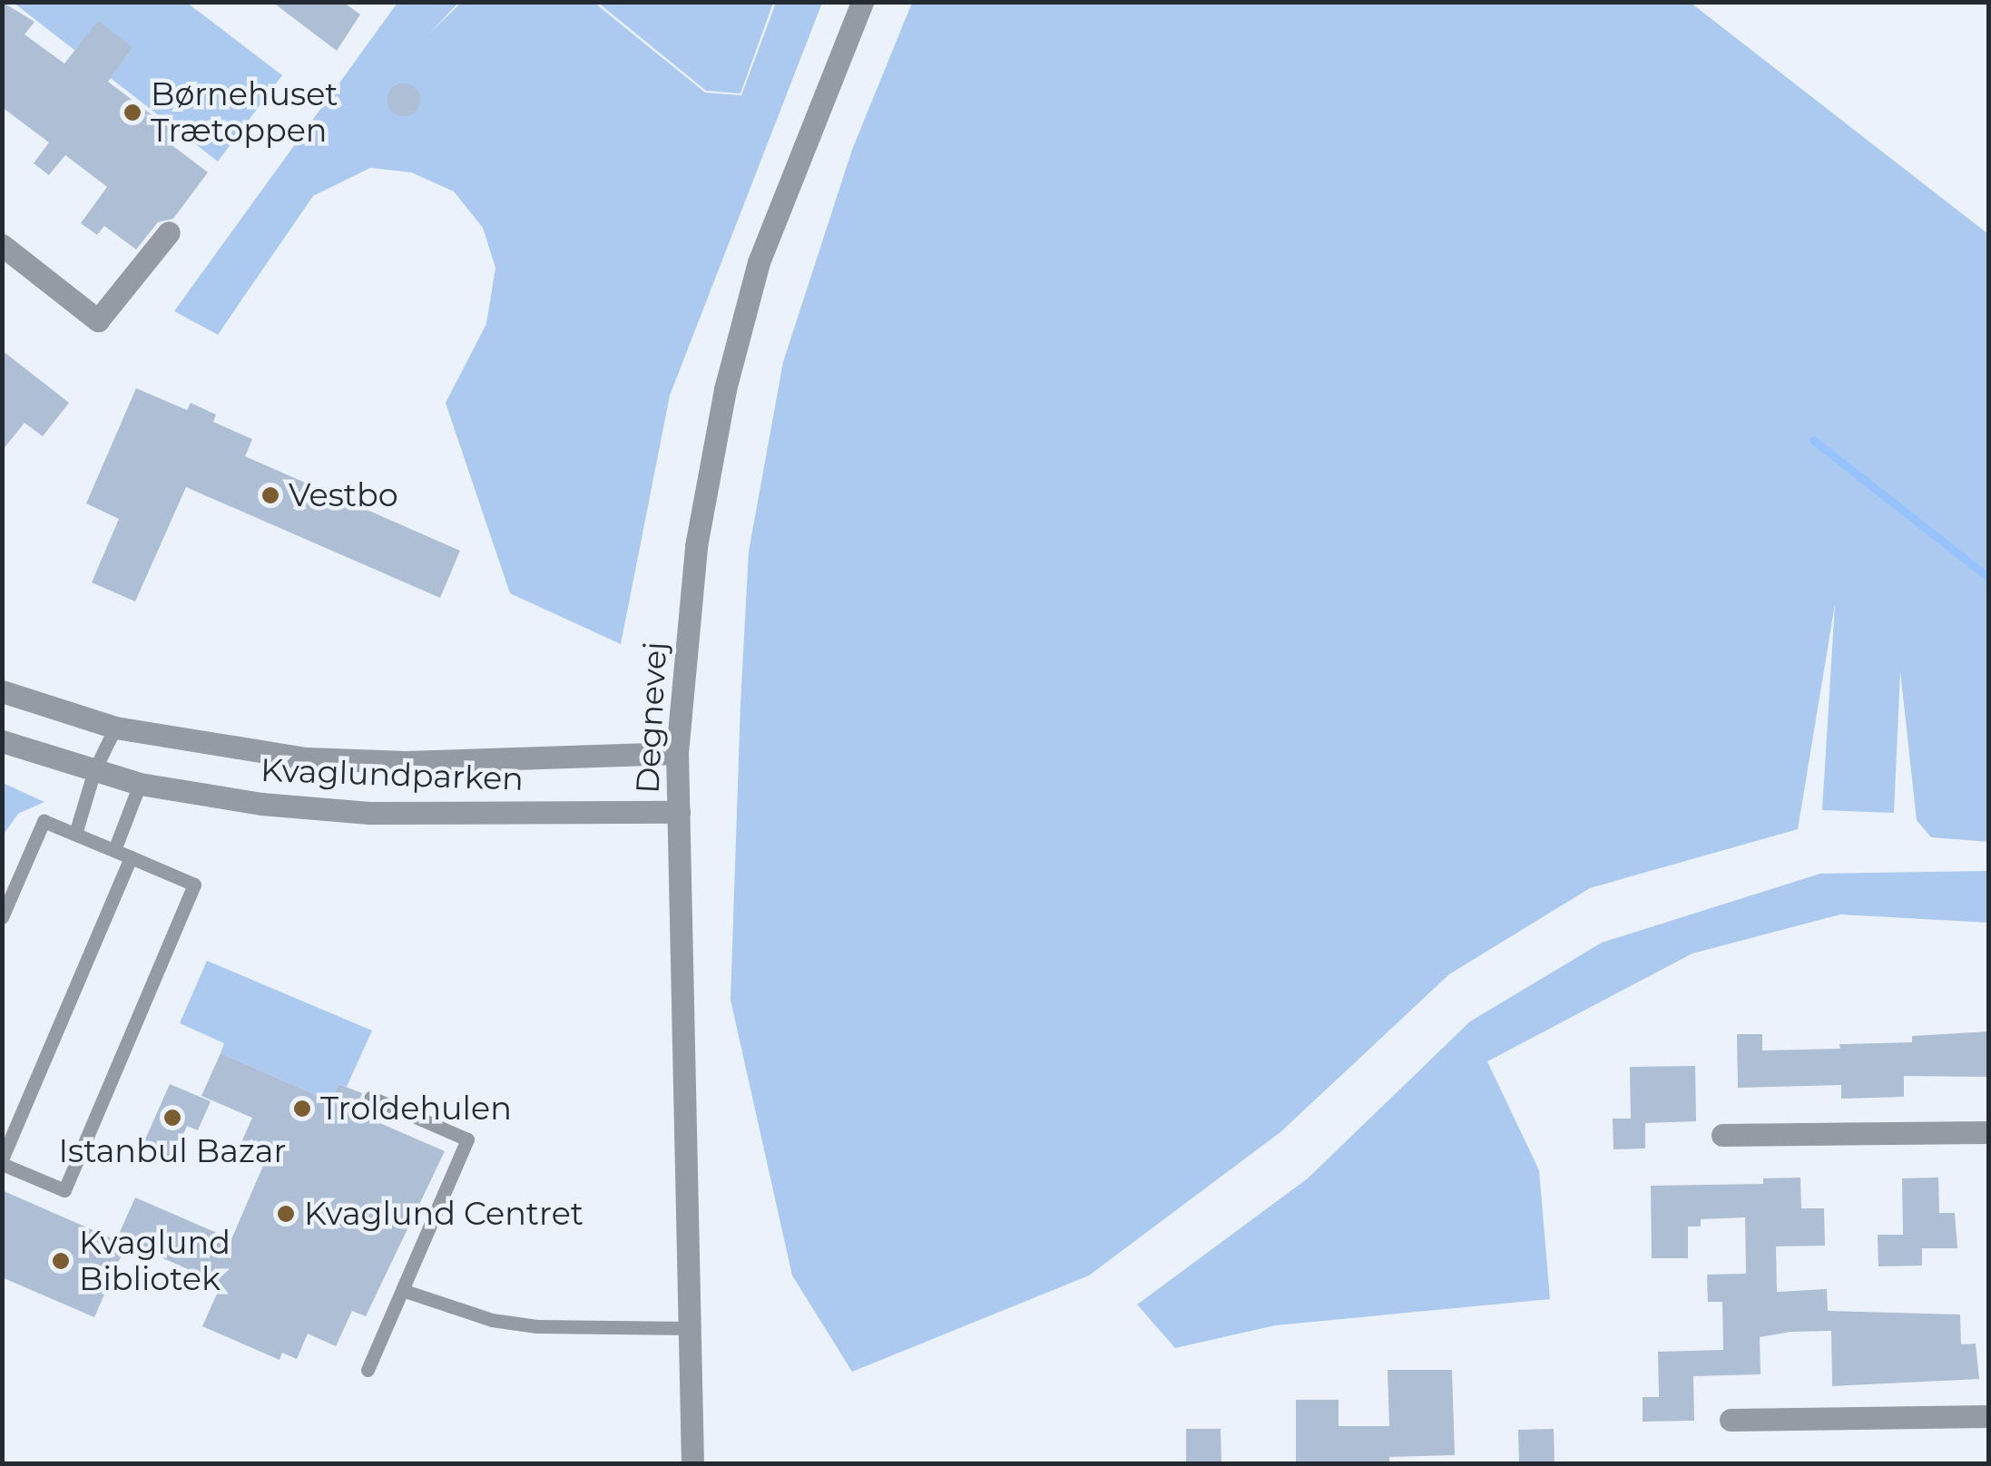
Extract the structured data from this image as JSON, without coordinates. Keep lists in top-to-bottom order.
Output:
{
  "streets": {
    "street": ["Degnevej", "Kvaglundparken"]
  },
  "crossings": [
    ["Degnevej", "Kvaglundparken"]
  ],
  "places": [
    "Børnehuset Trætoppen",
    "Vestbo",
    "Troldehulen",
    "Istanbul Bazar",
    "Kvaglund Centret",
    "Kvaglund Bibliotek"
  ]
}
